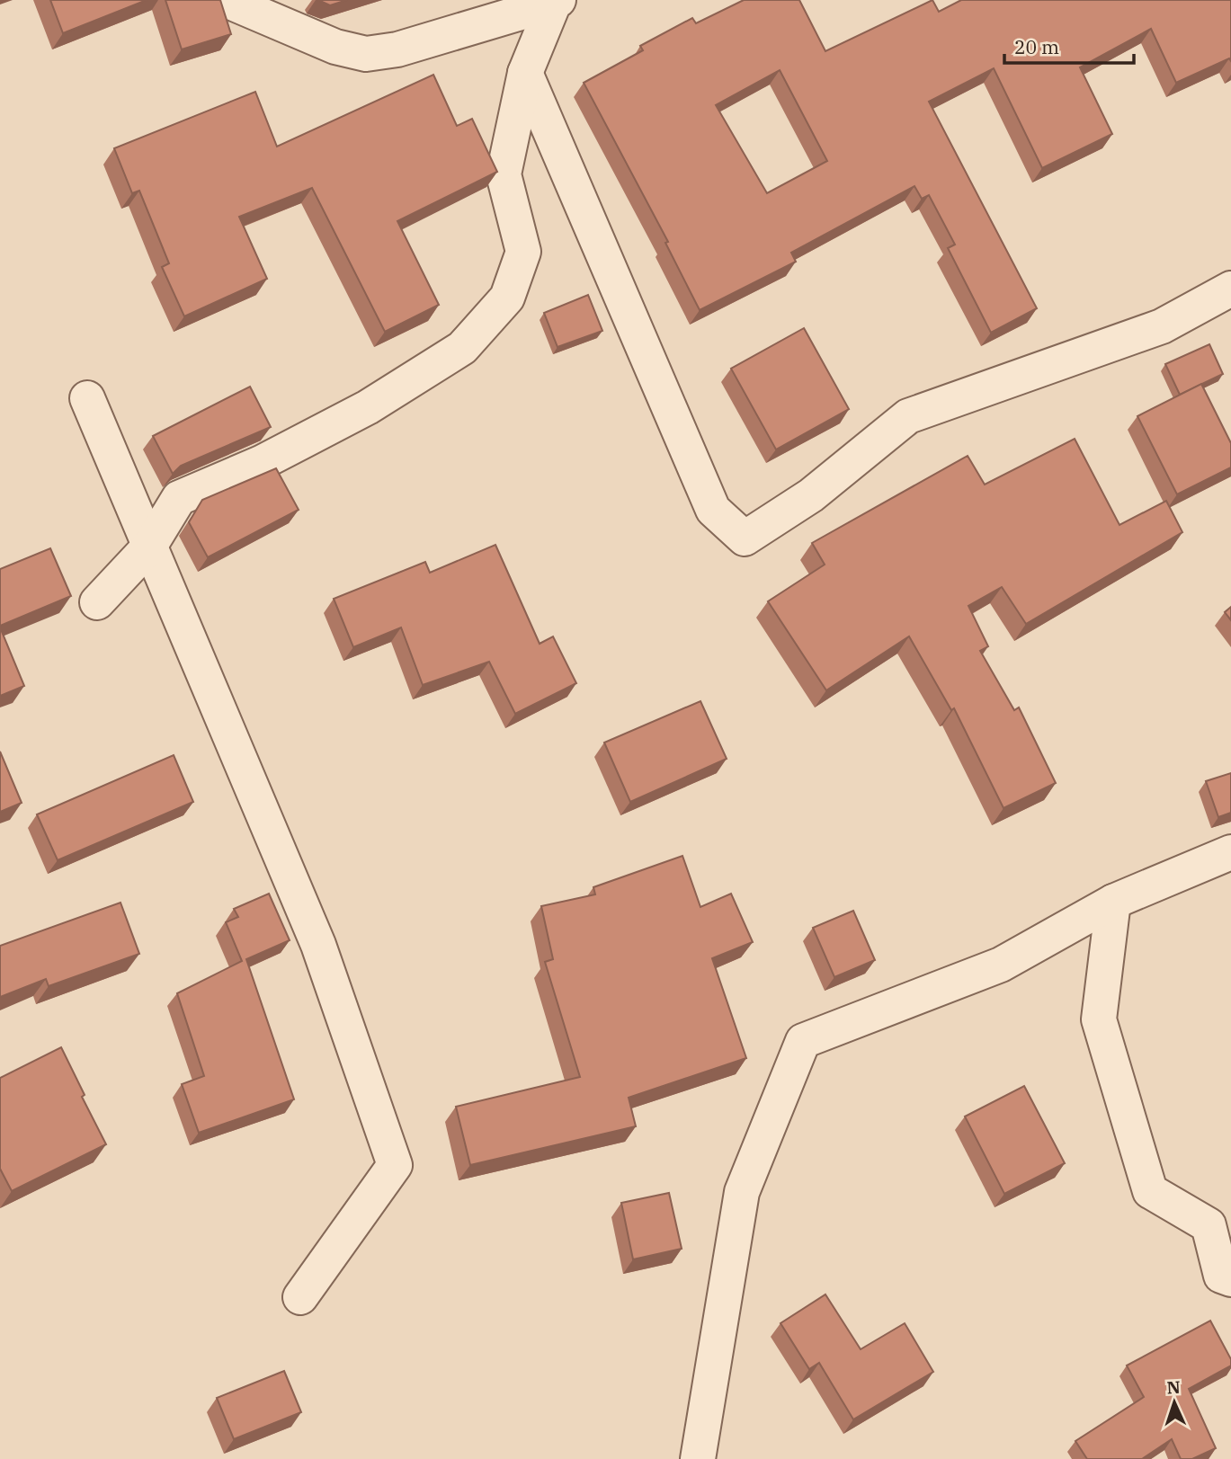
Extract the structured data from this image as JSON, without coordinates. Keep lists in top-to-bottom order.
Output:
{
  "scale_bar": "20 m",
  "north": "top"
}
